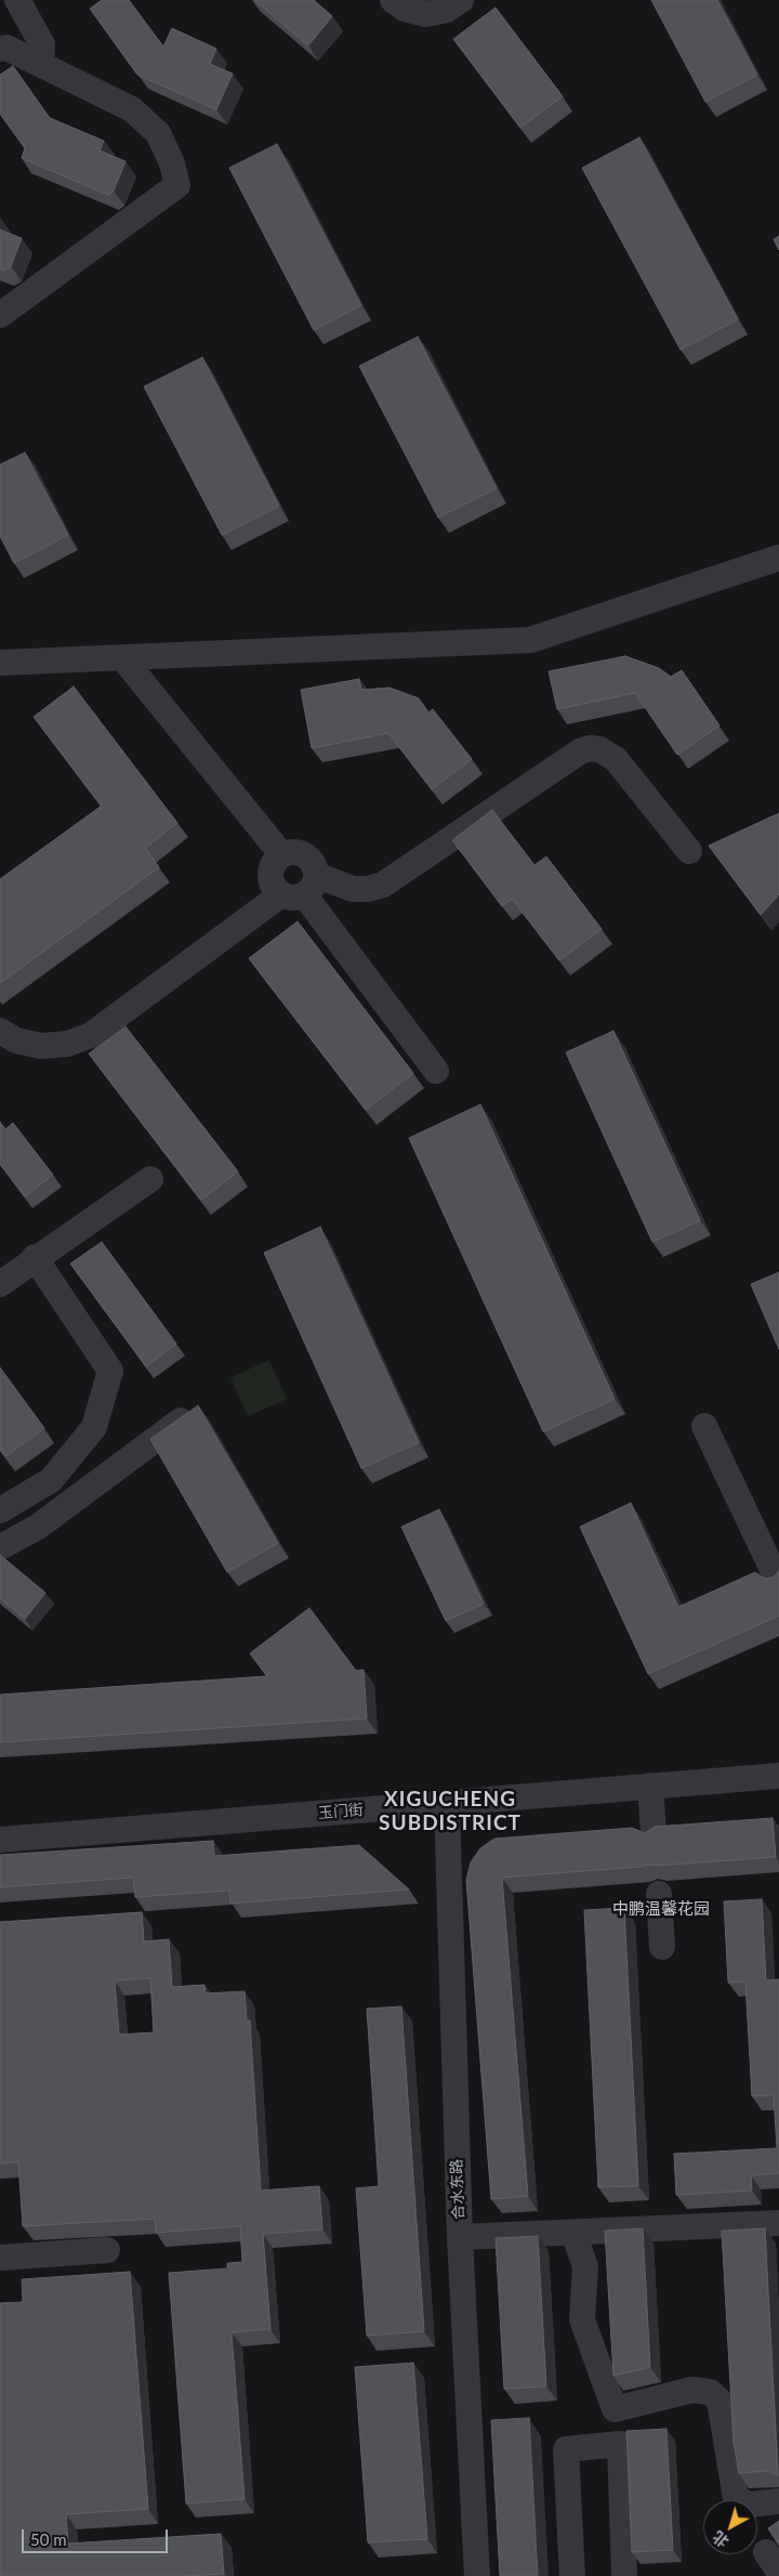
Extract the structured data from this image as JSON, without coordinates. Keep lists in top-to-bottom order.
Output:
{
  "streets": {
    "street": ["玉门街", "合水东路"]
  },
  "crossings": [
    ["玉门街", "合水东路"]
  ],
  "districts": ["XIGUCHENG SUBDISTRICT", "中鹏温馨花园"],
  "scale_bar": "50 m",
  "north": "bottom left"
}
